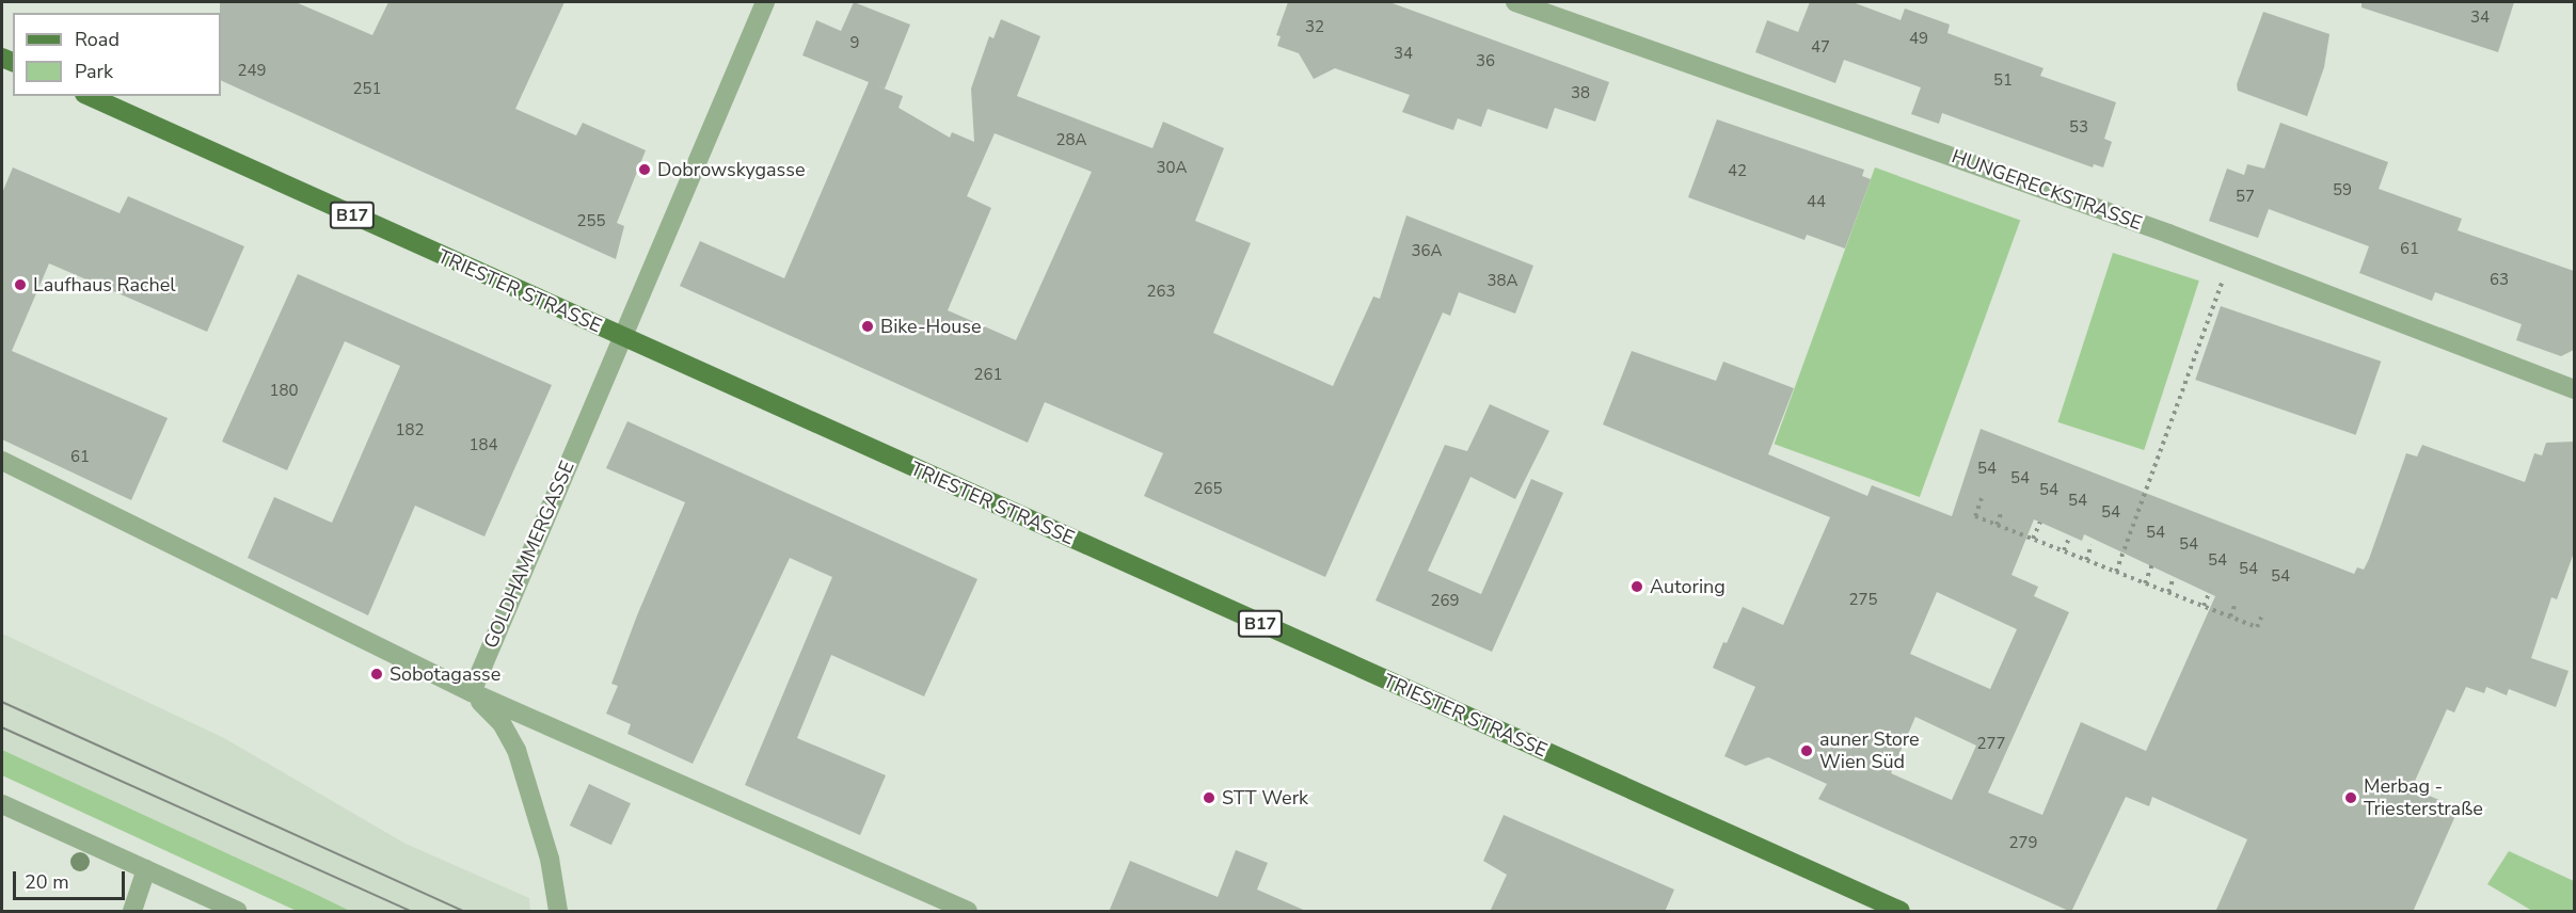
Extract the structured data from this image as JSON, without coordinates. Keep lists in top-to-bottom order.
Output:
{
  "streets": {
    "main road": ["B17", "TRIESTER STRASSE"],
    "street": ["HUNGERECKSTRASSE", "GOLDHAMMERGASSE"]
  },
  "crossings": [
    ["TRIESTER STRASSE", "GOLDHAMMERGASSE"]
  ],
  "places": [
    "Dobrowskygasse",
    "Laufhaus Rachel",
    "Bike-House",
    "Autoring",
    "Sobotagasse",
    "auner Store Wien Süd",
    "STT Werk",
    "Merbag - Triesterstraße"
  ],
  "house_numbers": [
    "34",
    "32",
    "49",
    "9",
    "47",
    "34",
    "36",
    "249",
    "51",
    "251",
    "38",
    "53",
    "28A",
    "30A",
    "42",
    "59",
    "57",
    "44",
    "255",
    "61",
    "36A",
    "63",
    "38A",
    "263",
    "261",
    "180",
    "182",
    "184",
    "61",
    "54",
    "54",
    "265",
    "54",
    "54",
    "54",
    "54",
    "54",
    "54",
    "54",
    "54",
    "275",
    "269",
    "277",
    "279"
  ],
  "legend": ["Road", "Park"],
  "scale_bar": "20 m"
}
